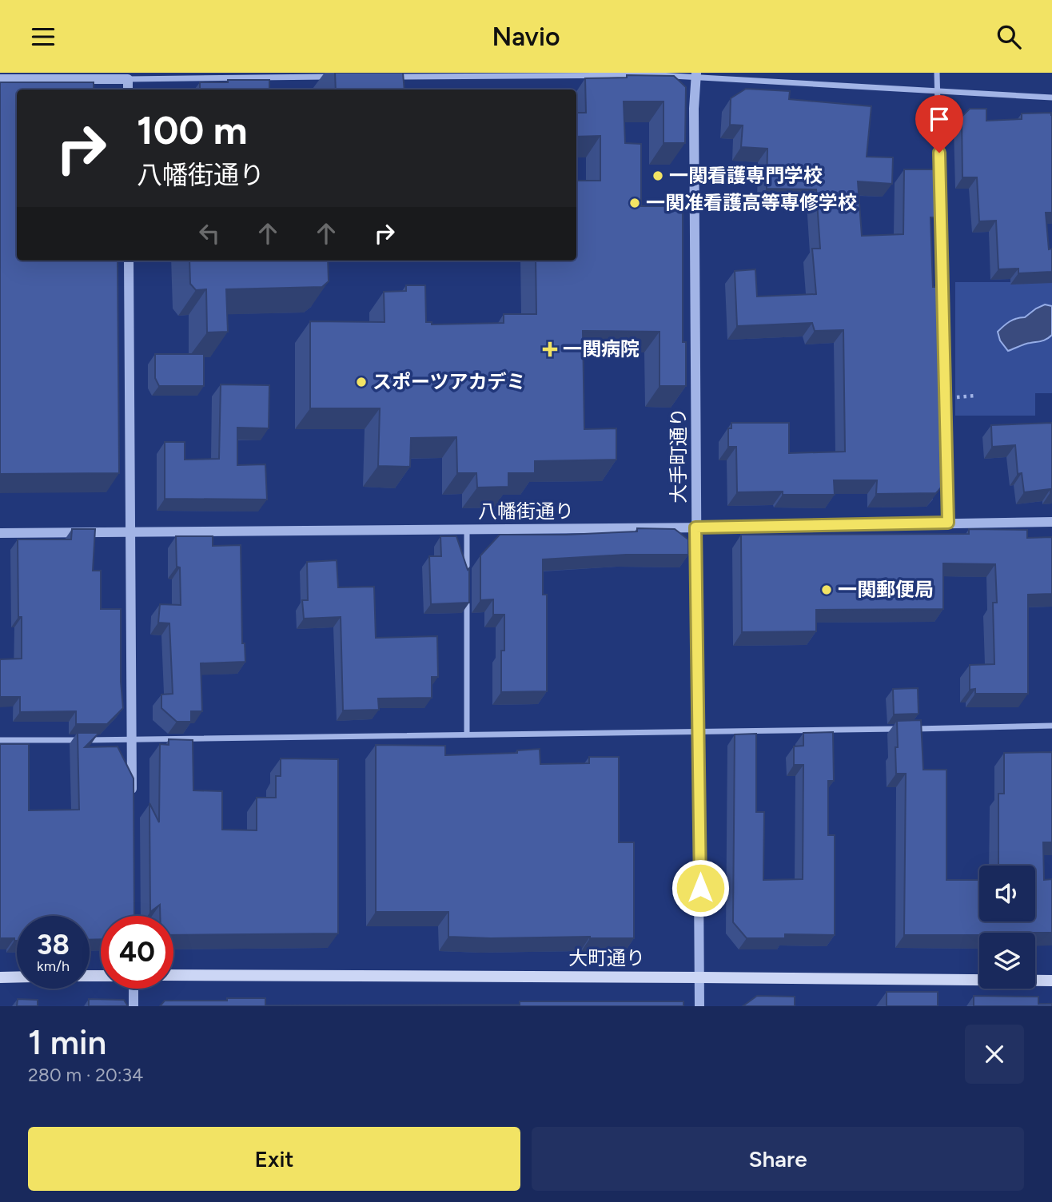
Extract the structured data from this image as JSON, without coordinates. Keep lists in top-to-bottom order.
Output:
{
  "streets": {
    "main road": ["大町通り"],
    "street": ["大手町通り", "八幡街通り"]
  },
  "crossings": [
    ["大手町通り", "八幡街通り"],
    ["大手町通り", "大町通り"]
  ],
  "places": {
    "other": [
      "一関看護専門学校",
      "一関准看護高等専修学校",
      "スポーツアカデミ",
      "一関郵便局"
    ],
    "health": ["一関病院"]
  },
  "page": {
    "header": "Navio",
    "turn": ["100 m", "八幡街通り"],
    "speed": "38 km/h",
    "limit": "40",
    "heading": ["1 min", "280 m · 20:34"],
    "buttons": ["Exit", "Share"]
  }
}
